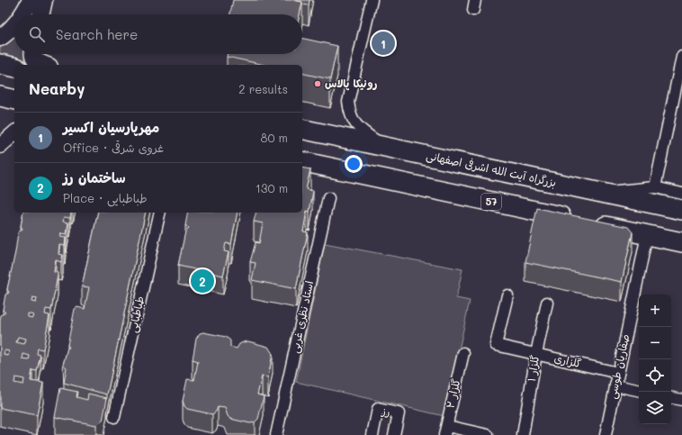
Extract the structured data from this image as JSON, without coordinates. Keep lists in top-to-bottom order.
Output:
{
  "streets": {
    "highway": ["بزرگراه آیت الله اشرفی اصفهانی", "57"],
    "street": [
      "طباطبایی",
      "استاد نظری غربی",
      "گلزاری",
      "صفاریان طوسی",
      "گلزار ۱",
      "گلزار ۲",
      "رز"
    ]
  },
  "crossings": [
    ["57", "صفاریان طوسی"],
    ["گلزاری", "صفاریان طوسی"],
    ["گلزاری", "گلزار ۱"]
  ],
  "places": ["رونیکا پالاس"],
  "page": {
    "search": "Search here",
    "pins": ["1", "2"],
    "heading": ["Nearby", "2 results"],
    "list": [
      {
        "mark": "1",
        "name": "مهرپارسیان اکسیر",
        "note": "Office · غروی شرقی",
        "value": "80 m"
      },
      {
        "mark": "2",
        "name": "ساختمان رز",
        "note": "Place · طباطبایی",
        "value": "130 m"
      }
    ],
    "map_buttons": ["+", "−"]
  }
}
